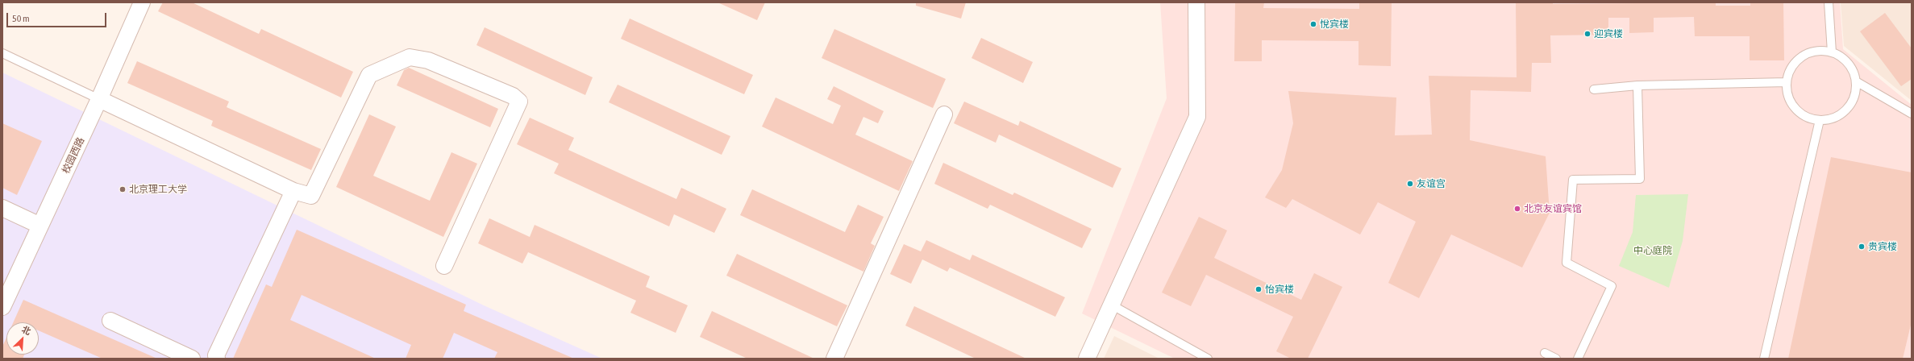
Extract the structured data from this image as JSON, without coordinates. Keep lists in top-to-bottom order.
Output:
{
  "streets": {
    "street": ["校园西路"]
  },
  "parks": ["中心庭院"],
  "places": [
    "悅宾楼",
    "迎宾楼",
    "友谊宫",
    "北京理工大学",
    "北京友谊宾馆",
    "贵宾楼",
    "怡宾楼"
  ],
  "scale_bar": "50 m",
  "north": "top right"
}
